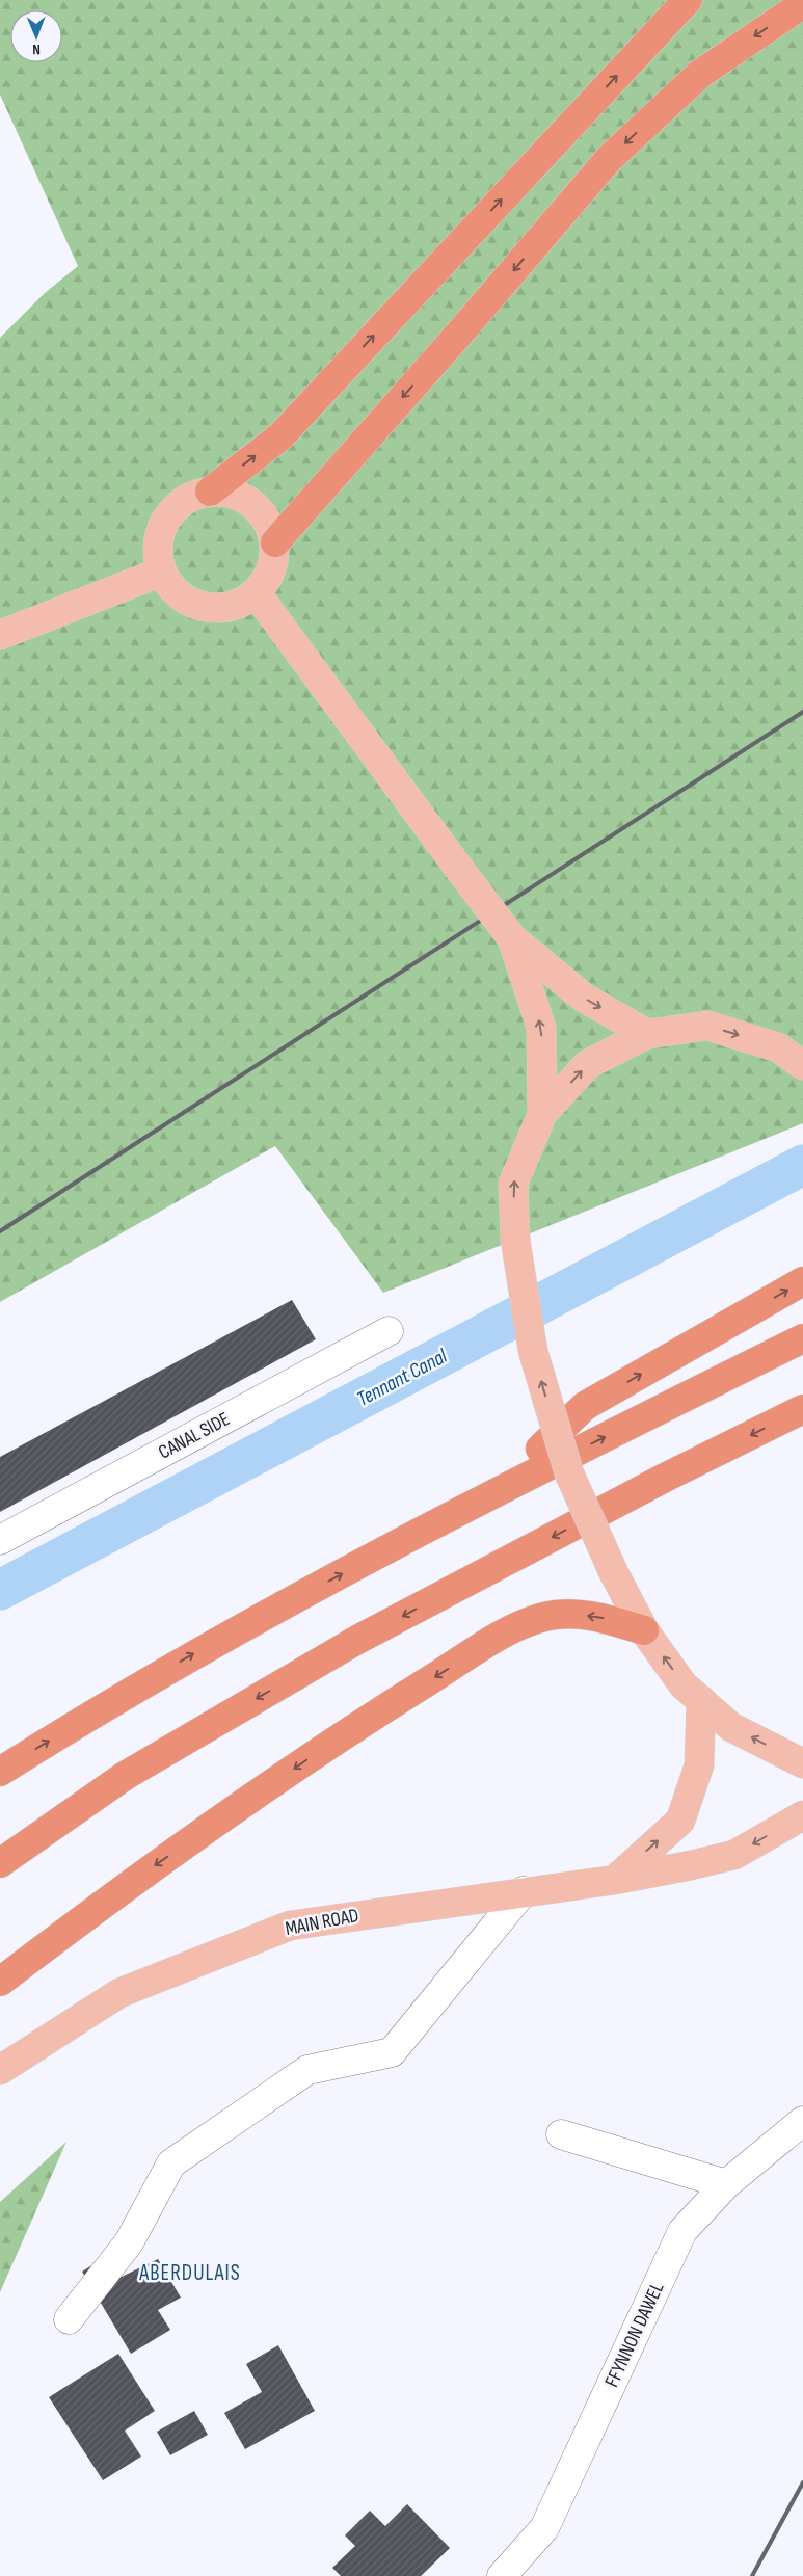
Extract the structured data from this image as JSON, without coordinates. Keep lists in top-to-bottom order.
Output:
{
  "streets": {
    "main road": ["MAIN ROAD"],
    "street": ["CANAL SIDE", "FFYNNON DAWEL"]
  },
  "districts": ["ABERDULAIS"],
  "water": ["Tennant Canal"],
  "north": "bottom"
}
